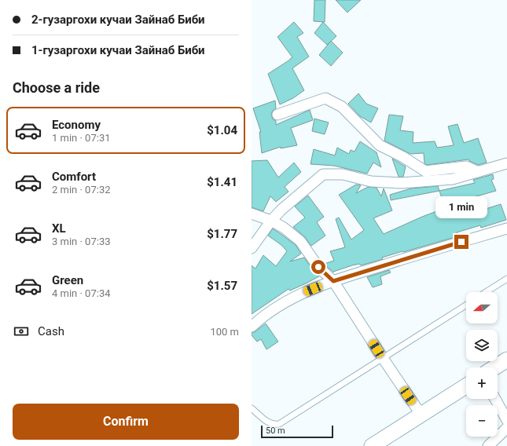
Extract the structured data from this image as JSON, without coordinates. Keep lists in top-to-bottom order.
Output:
{
  "scale_bar": "50 m",
  "north": "left",
  "page": {
    "banner": ["2-гузаргохи кучаи Зайнаб Биби", "1-гузаргохи кучаи Зайнаб Биби"],
    "heading": "Choose a ride",
    "list": [
      {
        "name": "Economy",
        "note": "1 min · 07:31",
        "value": "$1.04"
      },
      {
        "name": "Comfort",
        "note": "2 min · 07:32",
        "value": "$1.41"
      },
      {
        "name": "XL",
        "note": "3 min · 07:33",
        "value": "$1.77"
      },
      {
        "name": "Green",
        "note": "4 min · 07:34",
        "value": "$1.57"
      }
    ],
    "bubble": "1 min",
    "map_buttons": ["+", "−"],
    "pay": ["Cash", "100 m"],
    "buttons": "Confirm",
    "scale": "50 m"
  }
}
